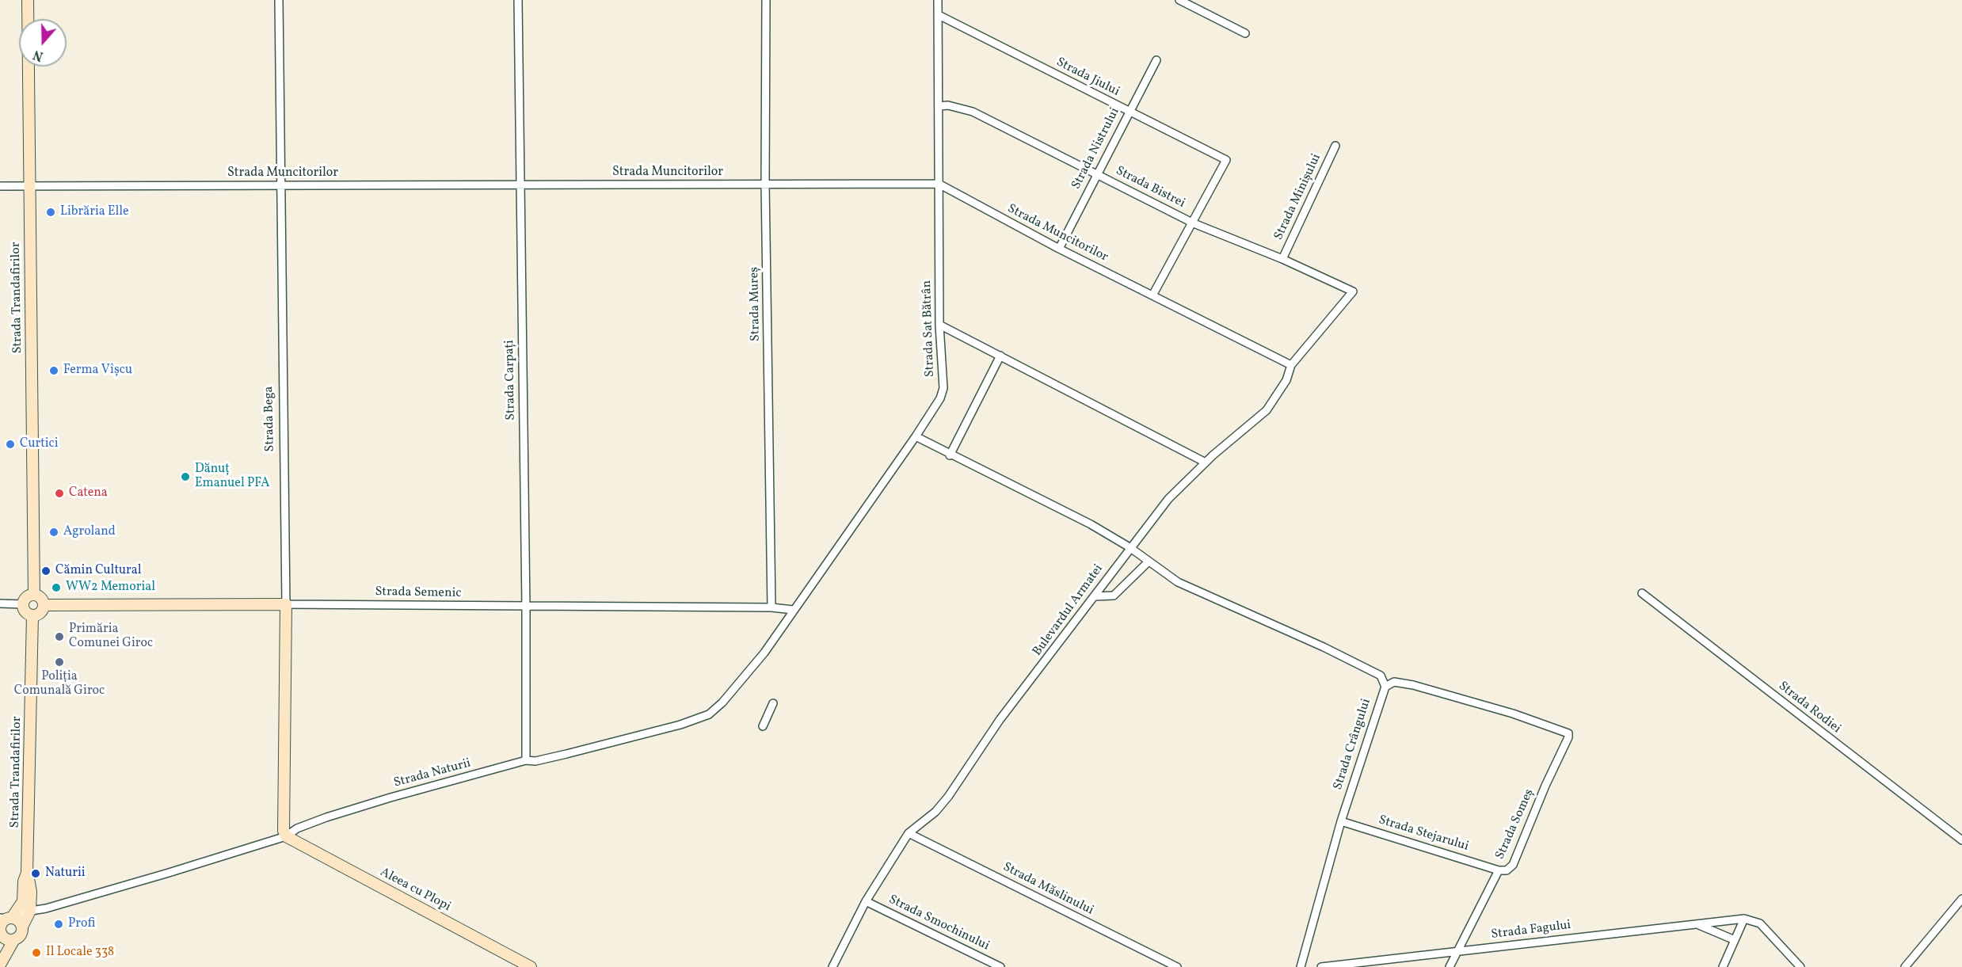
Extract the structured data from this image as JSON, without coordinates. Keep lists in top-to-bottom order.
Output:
{
  "streets": {
    "main road": [
      "Strada Trandafirilor",
      "Strada Bega",
      "Strada Semenic",
      "Aleea cu Plopi"
    ],
    "street": [
      "Strada Jiului",
      "Strada Nistrului",
      "Strada Muncitorilor",
      "Strada Bistrei",
      "Strada Minișului",
      "Strada Mureș",
      "Strada Sat Bătrân",
      "Strada Carpați",
      "Bulevardul Armatei",
      "Strada Rodiei",
      "Strada Crângului",
      "Strada Naturii",
      "Strada Someș",
      "Strada Stejarului",
      "Strada Măslinului",
      "Strada Smochinului",
      "Strada Fagului"
    ]
  },
  "crossings": [
    ["Strada Jiului", "Strada Nistrului"],
    ["Strada Jiului", "Strada Bistrei"],
    ["Strada Jiului", "Strada Sat Bătrân"],
    ["Strada Nistrului", "Strada Muncitorilor"],
    ["Strada Nistrului", "Strada Bistrei"],
    ["Strada Muncitorilor", "Strada Trandafirilor"],
    ["Strada Muncitorilor", "Strada Mureș"],
    ["Strada Muncitorilor", "Strada Sat Bătrân"],
    ["Strada Muncitorilor", "Strada Carpați"],
    ["Strada Muncitorilor", "Strada Bega"],
    ["Strada Muncitorilor", "Bulevardul Armatei"],
    ["Strada Bistrei", "Strada Minișului"],
    ["Strada Bistrei", "Strada Sat Bătrân"],
    ["Strada Bistrei", "Bulevardul Armatei"],
    ["Strada Trandafirilor", "Strada Semenic"],
    ["Strada Trandafirilor", "Strada Naturii"],
    ["Strada Mureș", "Strada Semenic"],
    ["Strada Sat Bătrân", "Strada Semenic"],
    ["Strada Sat Bătrân", "Strada Naturii"],
    ["Strada Carpați", "Strada Semenic"],
    ["Strada Carpați", "Strada Naturii"],
    ["Strada Bega", "Strada Semenic"],
    ["Strada Bega", "Strada Naturii"],
    ["Strada Bega", "Aleea cu Plopi"],
    ["Strada Semenic", "Strada Naturii"],
    ["Bulevardul Armatei", "Strada Măslinului"],
    ["Bulevardul Armatei", "Strada Smochinului"],
    ["Strada Crângului", "Strada Someș"],
    ["Strada Crângului", "Strada Stejarului"],
    ["Strada Naturii", "Aleea cu Plopi"],
    ["Strada Someș", "Strada Stejarului"],
    ["Strada Someș", "Strada Fagului"]
  ],
  "places": [
    "Librăria Elle",
    "Ferma Vîșcu",
    "Curtici",
    "Dănuț Emanuel PFA",
    "Catena",
    "Agroland",
    "Cămin Cultural",
    "WW2 Memorial",
    "Primăria Comunei Giroc",
    "Poliția Comunală Giroc",
    "Naturii",
    "Profi",
    "Il Locale 338"
  ],
  "north": "bottom"
}
